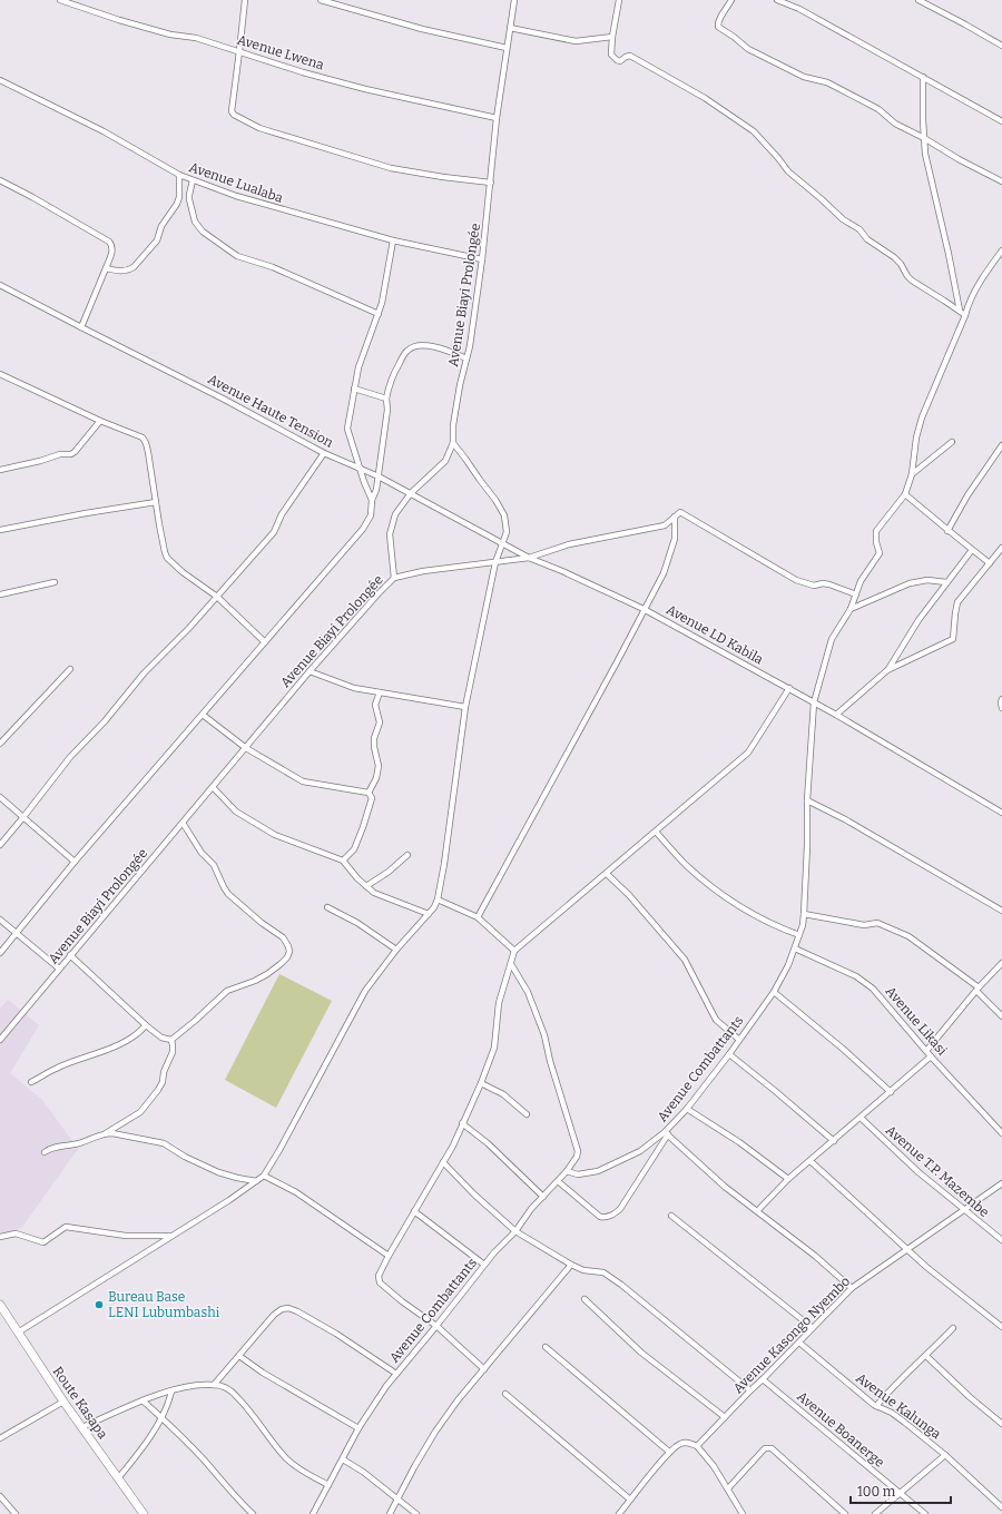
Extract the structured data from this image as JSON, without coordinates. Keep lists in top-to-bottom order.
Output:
{
  "streets": {
    "main road": ["Route Kasapa"],
    "street": [
      "Avenue Lwena",
      "Avenue Lualaba",
      "Avenue Biayi Prolongée",
      "Avenue Haute Tension",
      "Avenue LD Kabila",
      "Avenue Likasi",
      "Avenue Combattants",
      "Avenue T.P. Mazembe",
      "Avenue Kasongo Nyembo",
      "Avenue Kalunga",
      "Avenue Boanerge"
    ]
  },
  "crossings": [
    ["Avenue Lwena", "Avenue Biayi Prolongée"],
    ["Avenue Lualaba", "Avenue Biayi Prolongée"],
    ["Avenue Biayi Prolongée", "Avenue Haute Tension"],
    ["Avenue Haute Tension", "Avenue LD Kabila"],
    ["Avenue LD Kabila", "Avenue Combattants"],
    ["Avenue Likasi", "Avenue Combattants"],
    ["Avenue T.P. Mazembe", "Avenue Kasongo Nyembo"],
    ["Avenue Kasongo Nyembo", "Avenue Kalunga"],
    ["Avenue Kasongo Nyembo", "Avenue Boanerge"]
  ],
  "places": ["Bureau Base LENI Lubumbashi"],
  "scale_bar": "100 m"
}
